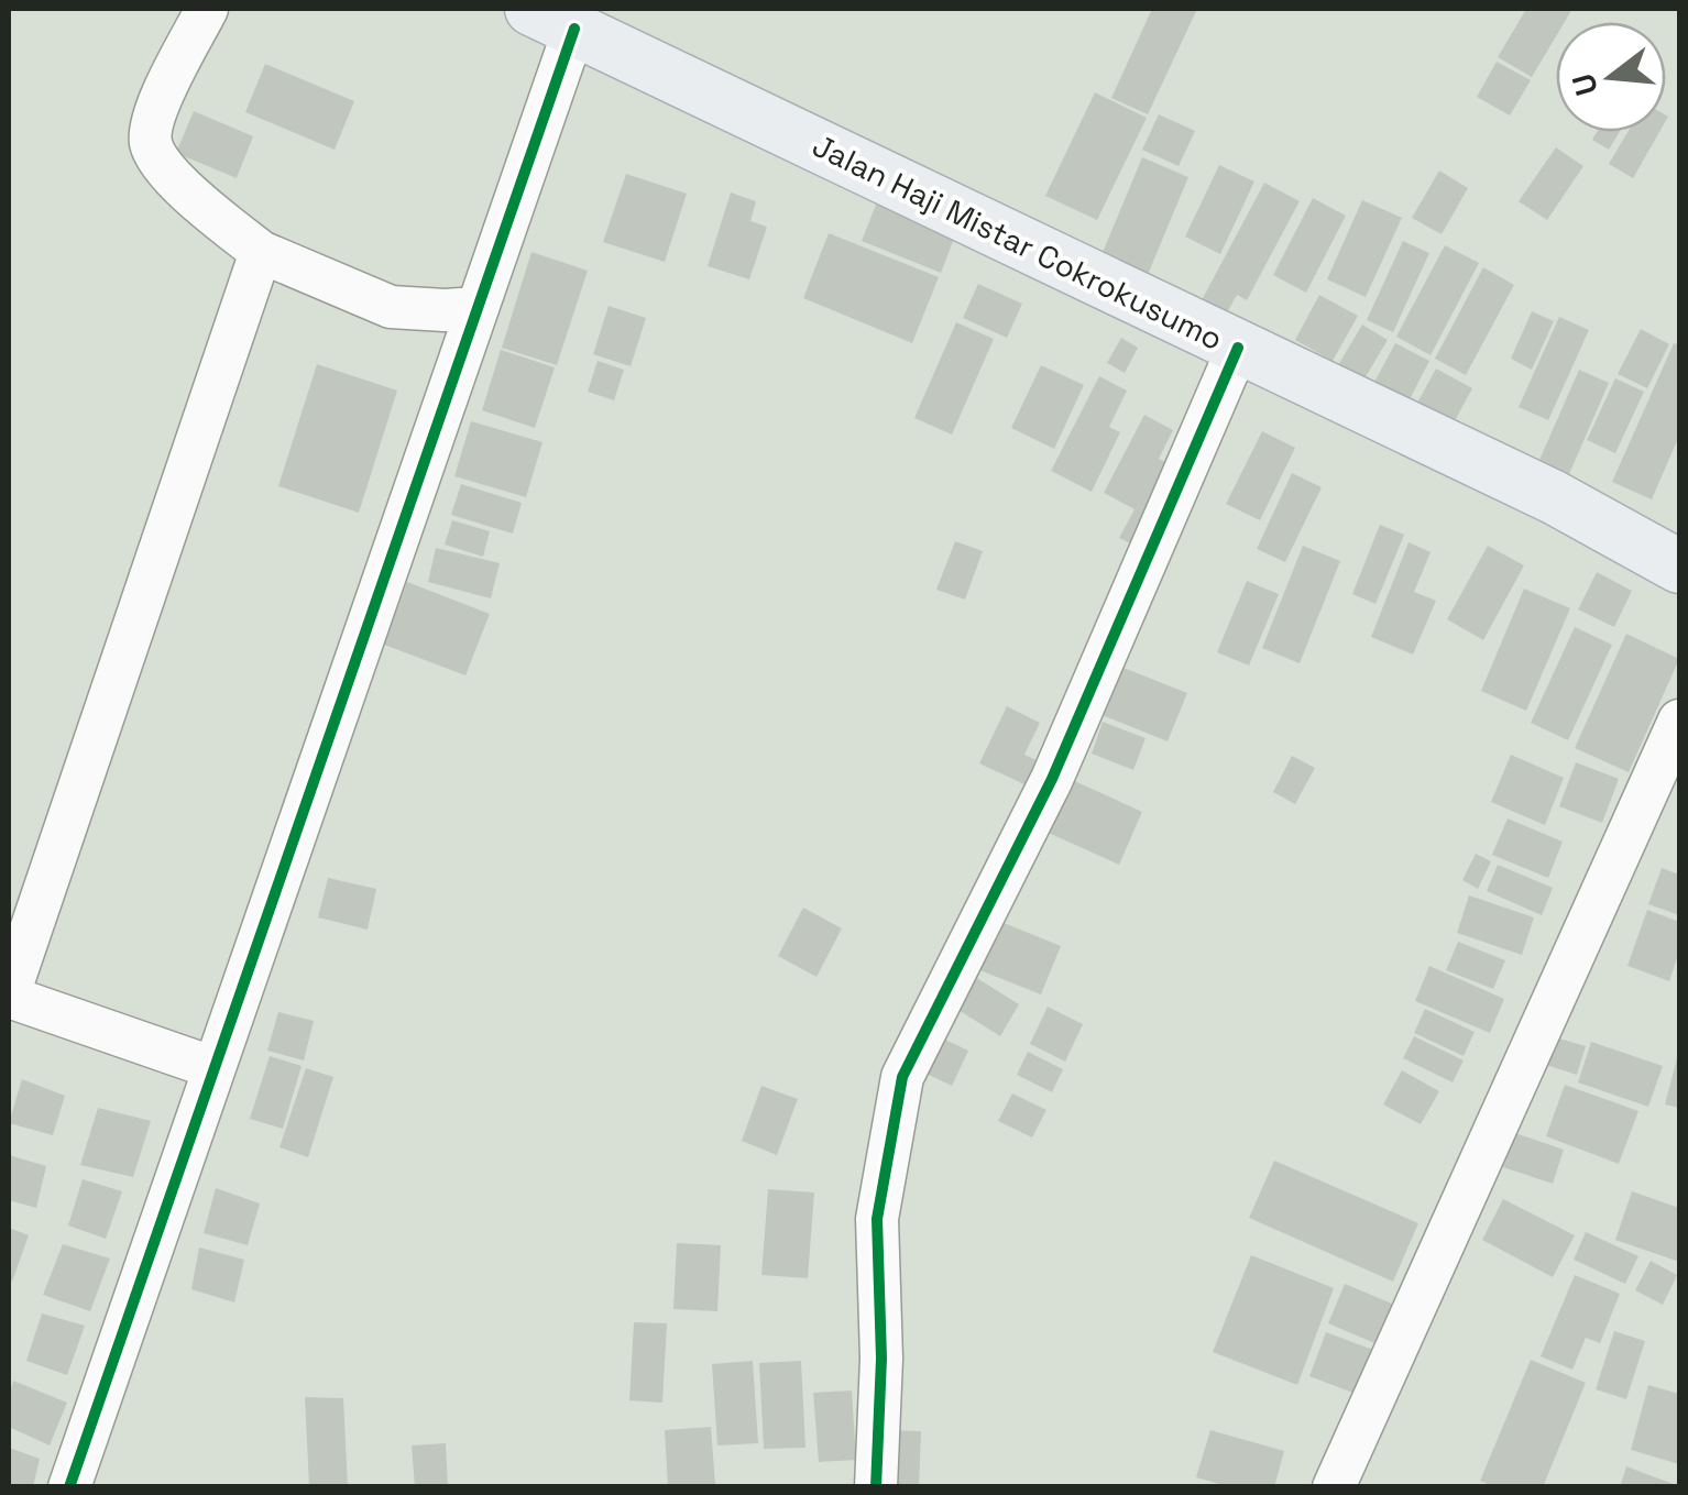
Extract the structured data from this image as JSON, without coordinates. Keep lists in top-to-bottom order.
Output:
{
  "streets": {
    "main road": ["Jalan Haji Mistar Cokrokusumo"]
  },
  "north": "left"
}
